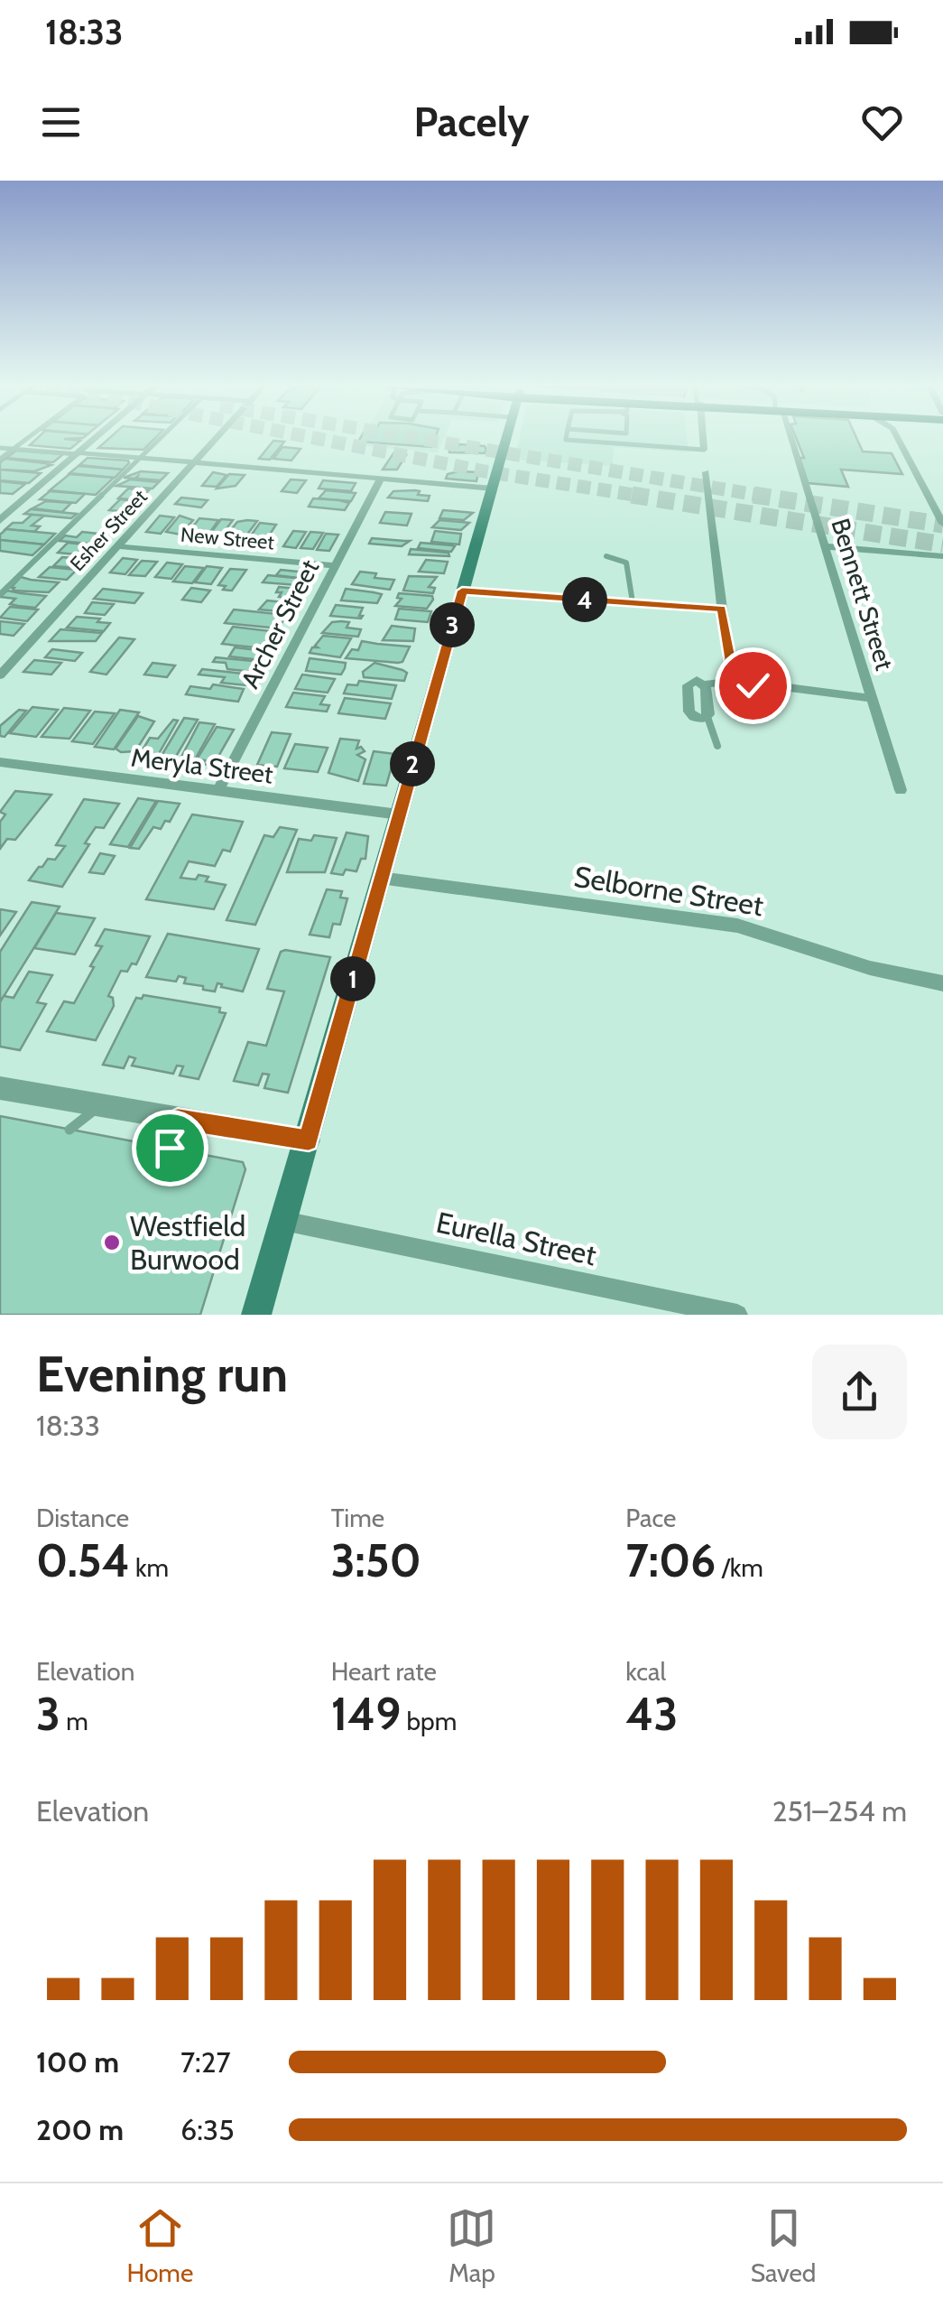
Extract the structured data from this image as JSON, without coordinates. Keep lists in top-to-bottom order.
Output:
{
  "streets": {
    "street": [
      "Esher Street",
      "New Street",
      "Bennett Street",
      "Archer Street",
      "Meryla Street",
      "Selborne Street",
      "Eurella Street"
    ]
  },
  "crossings": [
    ["Esher Street", "New Street"],
    ["New Street", "Archer Street"],
    ["Archer Street", "Meryla Street"]
  ],
  "places": ["Westfield Burwood"],
  "page": {
    "status": "18:33",
    "header": "Pacely",
    "pins": [
      "4",
      "3",
      "2",
      "1"
    ],
    "heading": ["Evening run", "18:33"],
    "stats": [
      ["Distance", "0.54 km"],
      ["Time", "3:50"],
      ["Pace", "7:06 /km"],
      ["Elevation", "3 m"],
      ["Heart rate", "149 bpm"],
      ["kcal", "43"]
    ],
    "chart": ["Elevation", "251–254 m"],
    "list": [
      {
        "name": "100 m",
        "note": "7:27"
      },
      {
        "name": "200 m",
        "note": "6:35"
      }
    ],
    "tabs": ["Home", "Map", "Saved"]
  }
}
